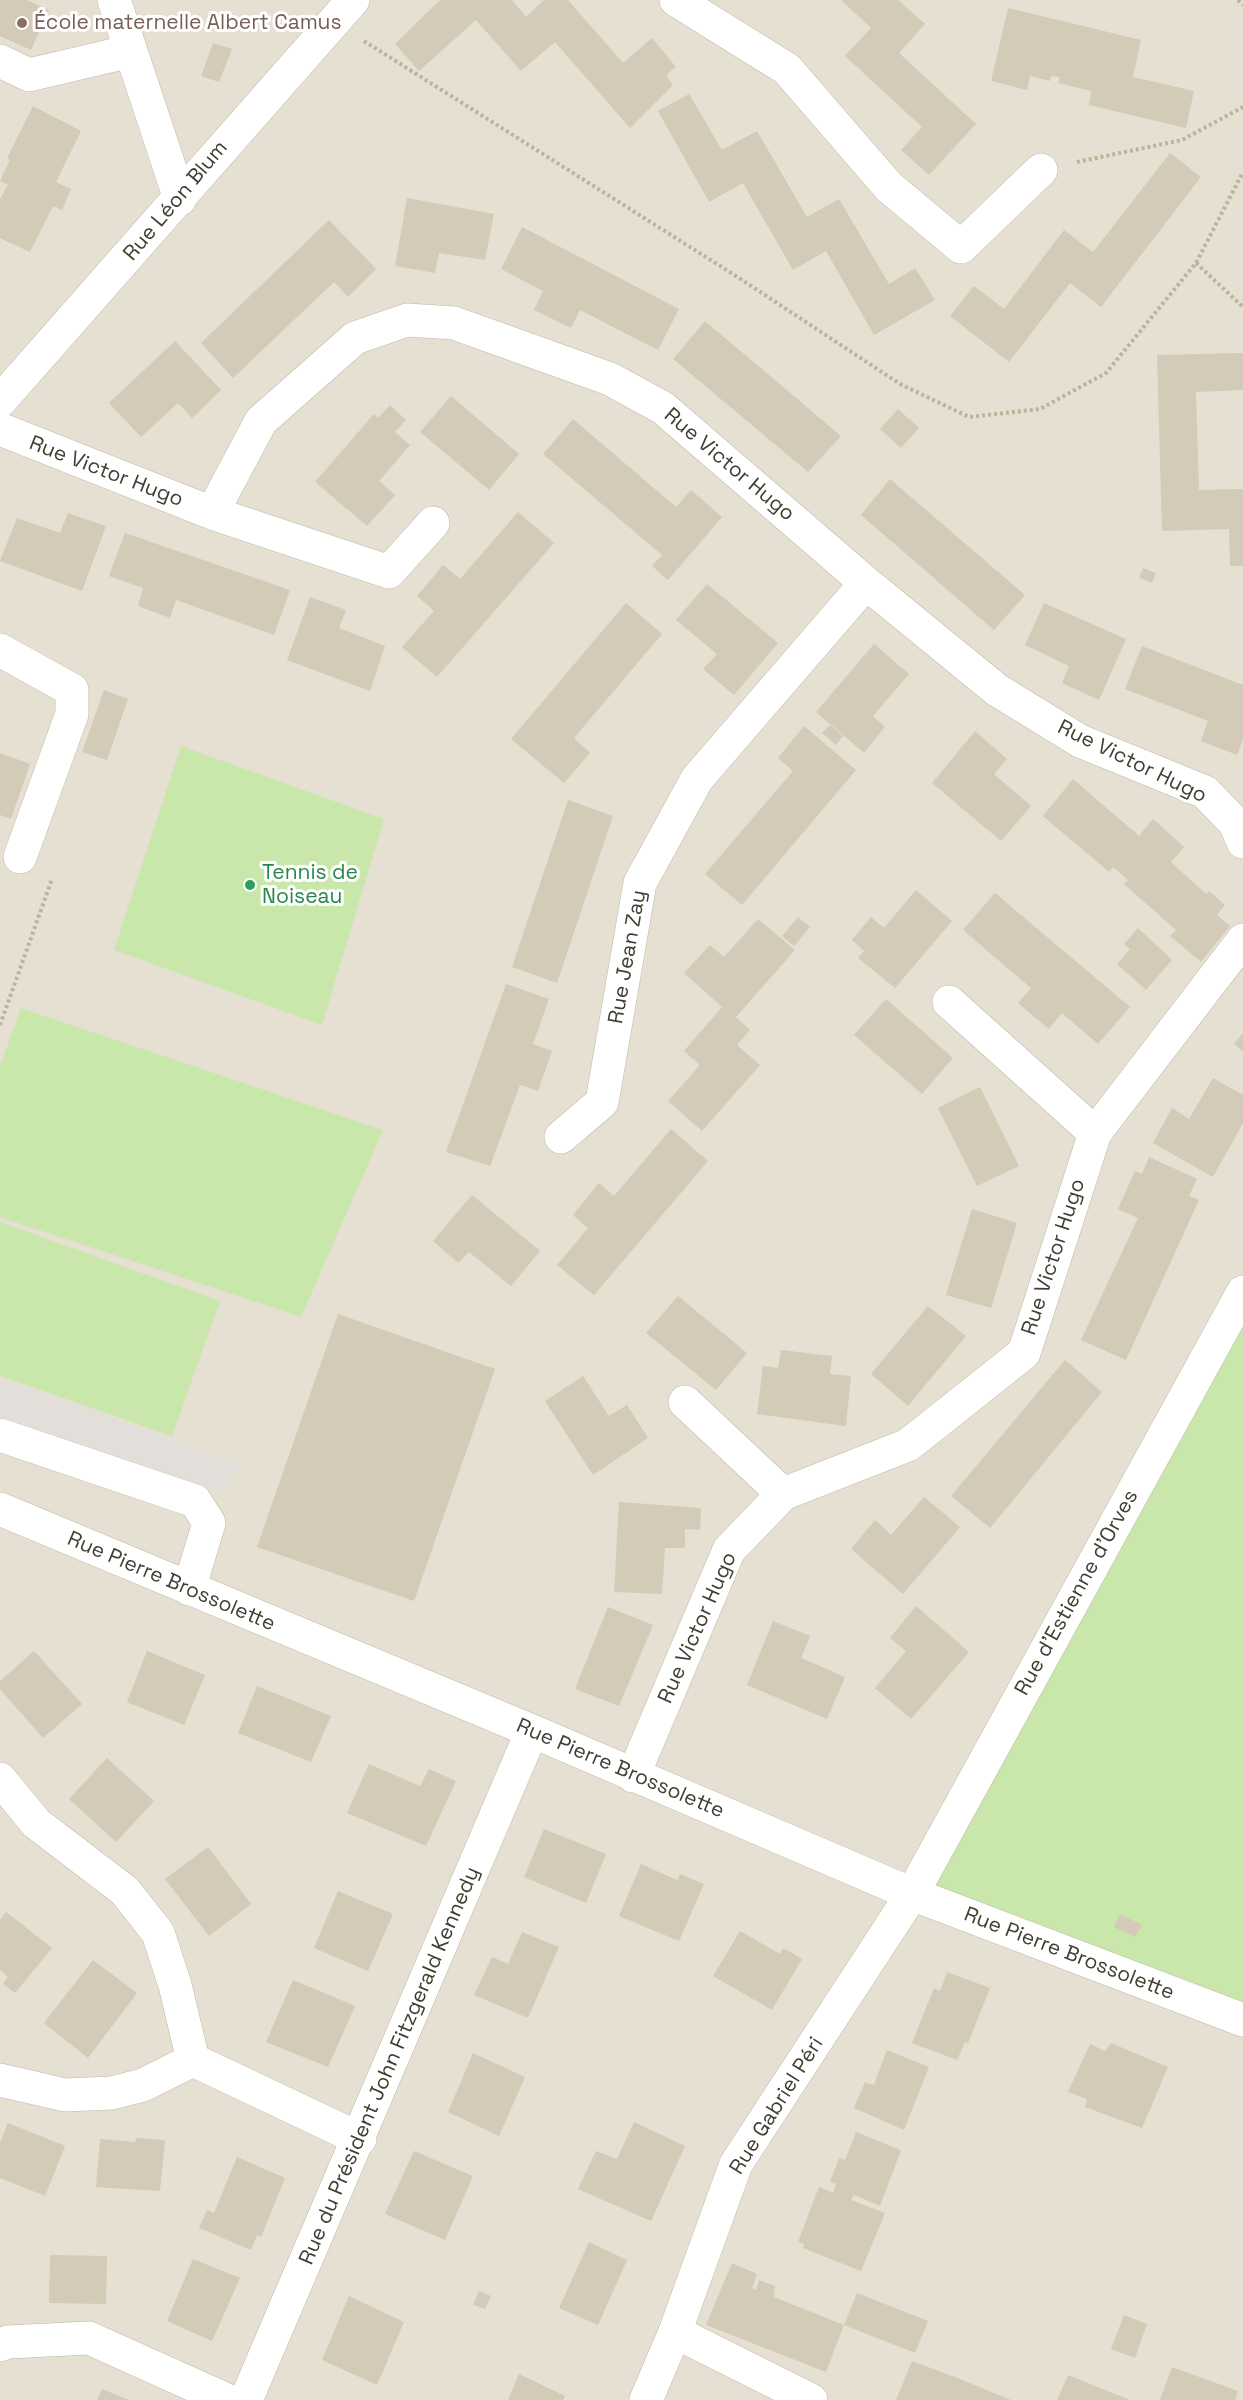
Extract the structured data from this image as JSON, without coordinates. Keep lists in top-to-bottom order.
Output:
{
  "streets": {
    "street": [
      "Rue Léon Blum",
      "Rue Victor Hugo",
      "Rue Jean Zay",
      "Rue Pierre Brossolette",
      "Rue d'Estienne d'Orves",
      "Rue du Président John Fitzgerald Kennedy",
      "Rue Gabriel Péri"
    ]
  },
  "crossings": [
    ["Rue Victor Hugo", "Rue Jean Zay"],
    ["Rue Victor Hugo", "Rue Pierre Brossolette"],
    ["Rue Pierre Brossolette", "Rue d'Estienne d'Orves"],
    ["Rue Pierre Brossolette", "Rue du Président John Fitzgerald Kennedy"],
    ["Rue Pierre Brossolette", "Rue Gabriel Péri"],
    ["Rue d'Estienne d'Orves", "Rue Gabriel Péri"]
  ],
  "places": ["École maternelle Albert Camus", "Tennis de Noiseau"]
}
